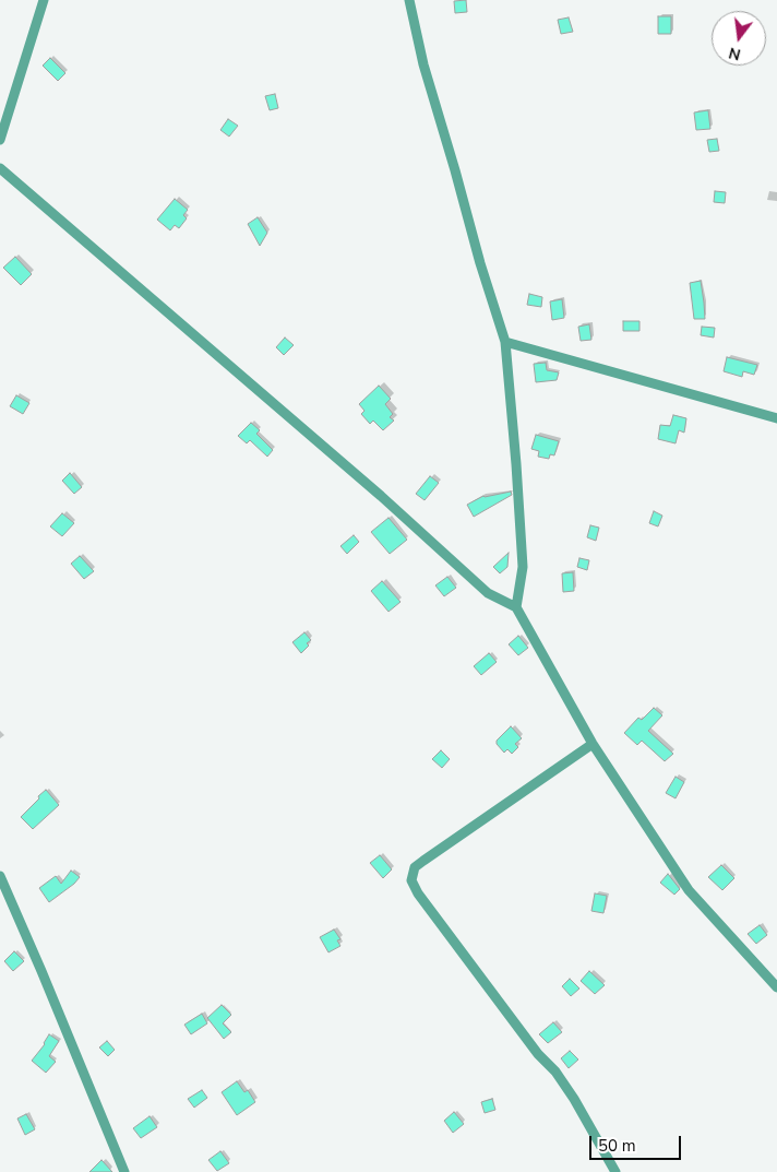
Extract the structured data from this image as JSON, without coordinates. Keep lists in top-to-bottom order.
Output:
{
  "scale_bar": "50 m",
  "north": "bottom"
}
